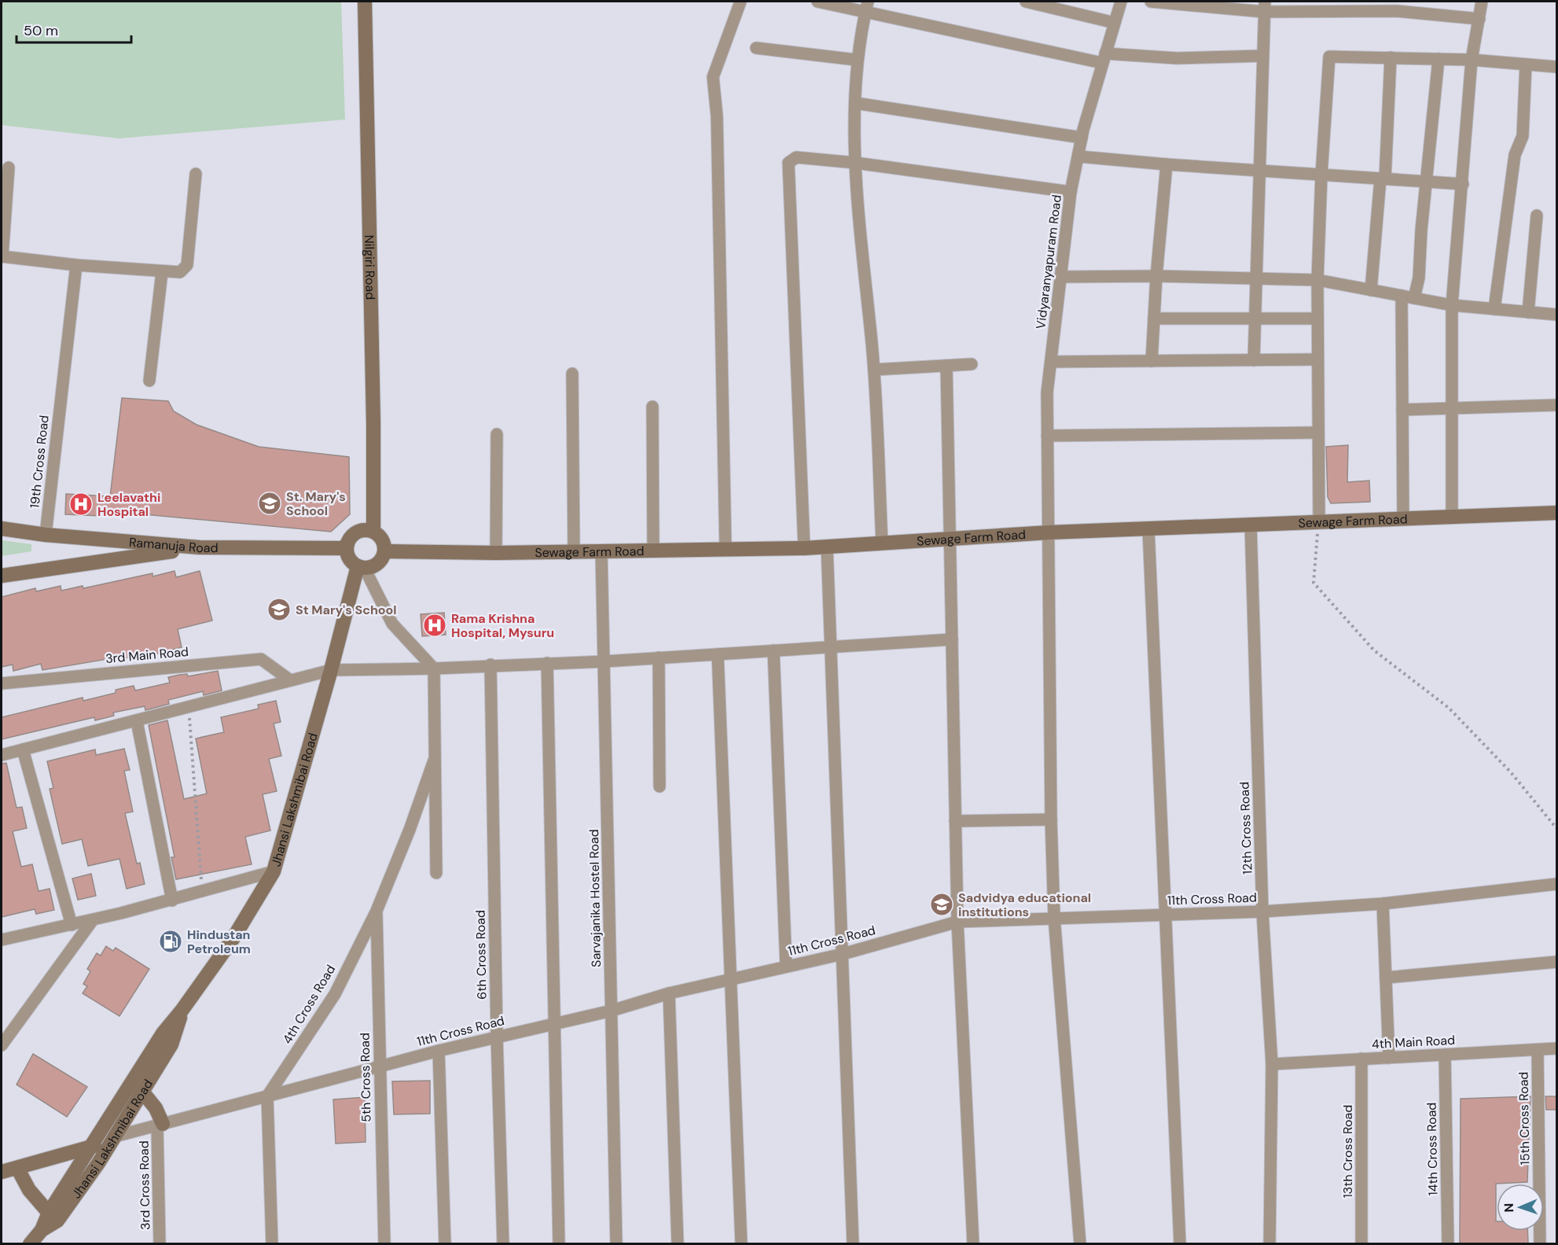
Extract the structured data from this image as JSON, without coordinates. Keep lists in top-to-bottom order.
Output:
{
  "streets": {
    "main road": [
      "Nilgiri Road",
      "Sewage Farm Road",
      "Ramanuja Road",
      "Jhansi Lakshmibai Road"
    ],
    "street": [
      "Vidyaranyapuram Road",
      "19th Cross Road",
      "3rd Main Road",
      "12th Cross Road",
      "Sarvajanika Hostel Road",
      "11th Cross Road",
      "6th Cross Road",
      "4th Cross Road",
      "4th Main Road",
      "5th Cross Road",
      "15th Cross Road",
      "14th Cross Road",
      "13th Cross Road",
      "3rd Cross Road"
    ]
  },
  "crossings": [
    ["Vidyaranyapuram Road", "Sewage Farm Road"],
    ["Vidyaranyapuram Road", "11th Cross Road"],
    ["Nilgiri Road", "Sewage Farm Road"],
    ["Nilgiri Road", "Ramanuja Road"],
    ["Nilgiri Road", "Jhansi Lakshmibai Road"],
    ["19th Cross Road", "Ramanuja Road"],
    ["Sewage Farm Road", "Ramanuja Road"],
    ["Sewage Farm Road", "Jhansi Lakshmibai Road"],
    ["Sewage Farm Road", "12th Cross Road"],
    ["Sewage Farm Road", "Sarvajanika Hostel Road"],
    ["Ramanuja Road", "Jhansi Lakshmibai Road"],
    ["Jhansi Lakshmibai Road", "11th Cross Road"],
    ["12th Cross Road", "11th Cross Road"],
    ["12th Cross Road", "4th Main Road"],
    ["Sarvajanika Hostel Road", "11th Cross Road"],
    ["11th Cross Road", "6th Cross Road"],
    ["11th Cross Road", "4th Cross Road"],
    ["11th Cross Road", "5th Cross Road"],
    ["11th Cross Road", "3rd Cross Road"],
    ["4th Cross Road", "5th Cross Road"],
    ["4th Main Road", "15th Cross Road"],
    ["4th Main Road", "14th Cross Road"],
    ["4th Main Road", "13th Cross Road"]
  ],
  "places": {
    "school or university": ["St. Mary's School", "St Mary's School", "Sadvidya educational institutions"],
    "hospital": ["Leelavathi Hospital", "Rama Krishna Hospital, Mysuru"],
    "fuel station": ["Hindustan Petroleum"]
  },
  "scale_bar": "50 m",
  "north": "left"
}
